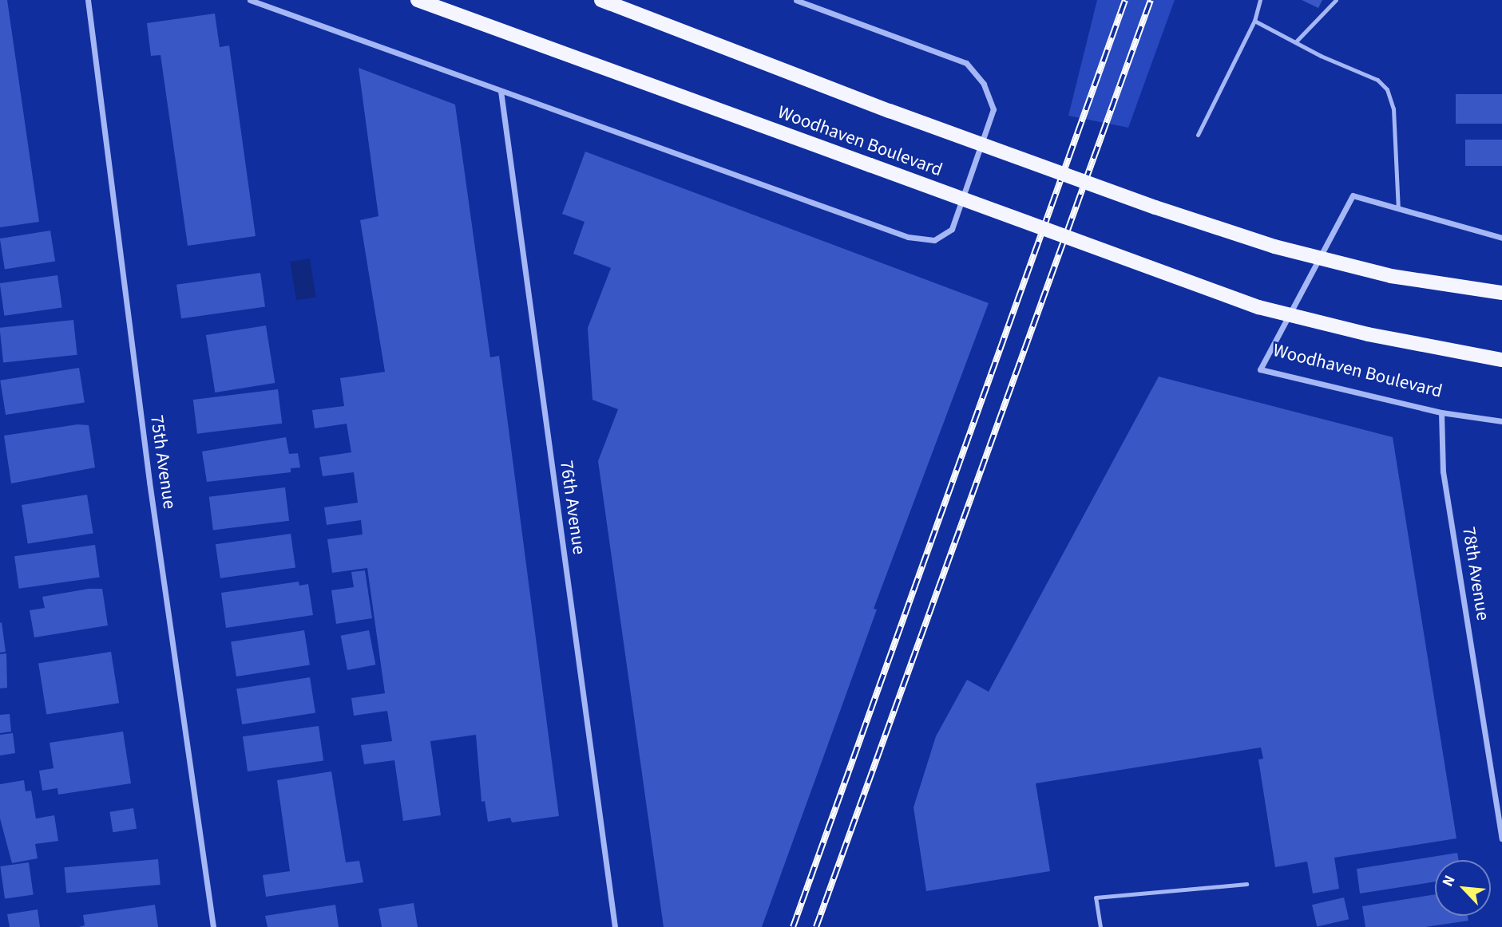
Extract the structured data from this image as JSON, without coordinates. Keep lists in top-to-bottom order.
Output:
{
  "streets": {
    "main road": ["Woodhaven Boulevard"],
    "street": ["75th Avenue", "76th Avenue", "78th Avenue"]
  },
  "crossings": [
    ["Woodhaven Boulevard", "78th Avenue"]
  ],
  "north": "top left"
}
